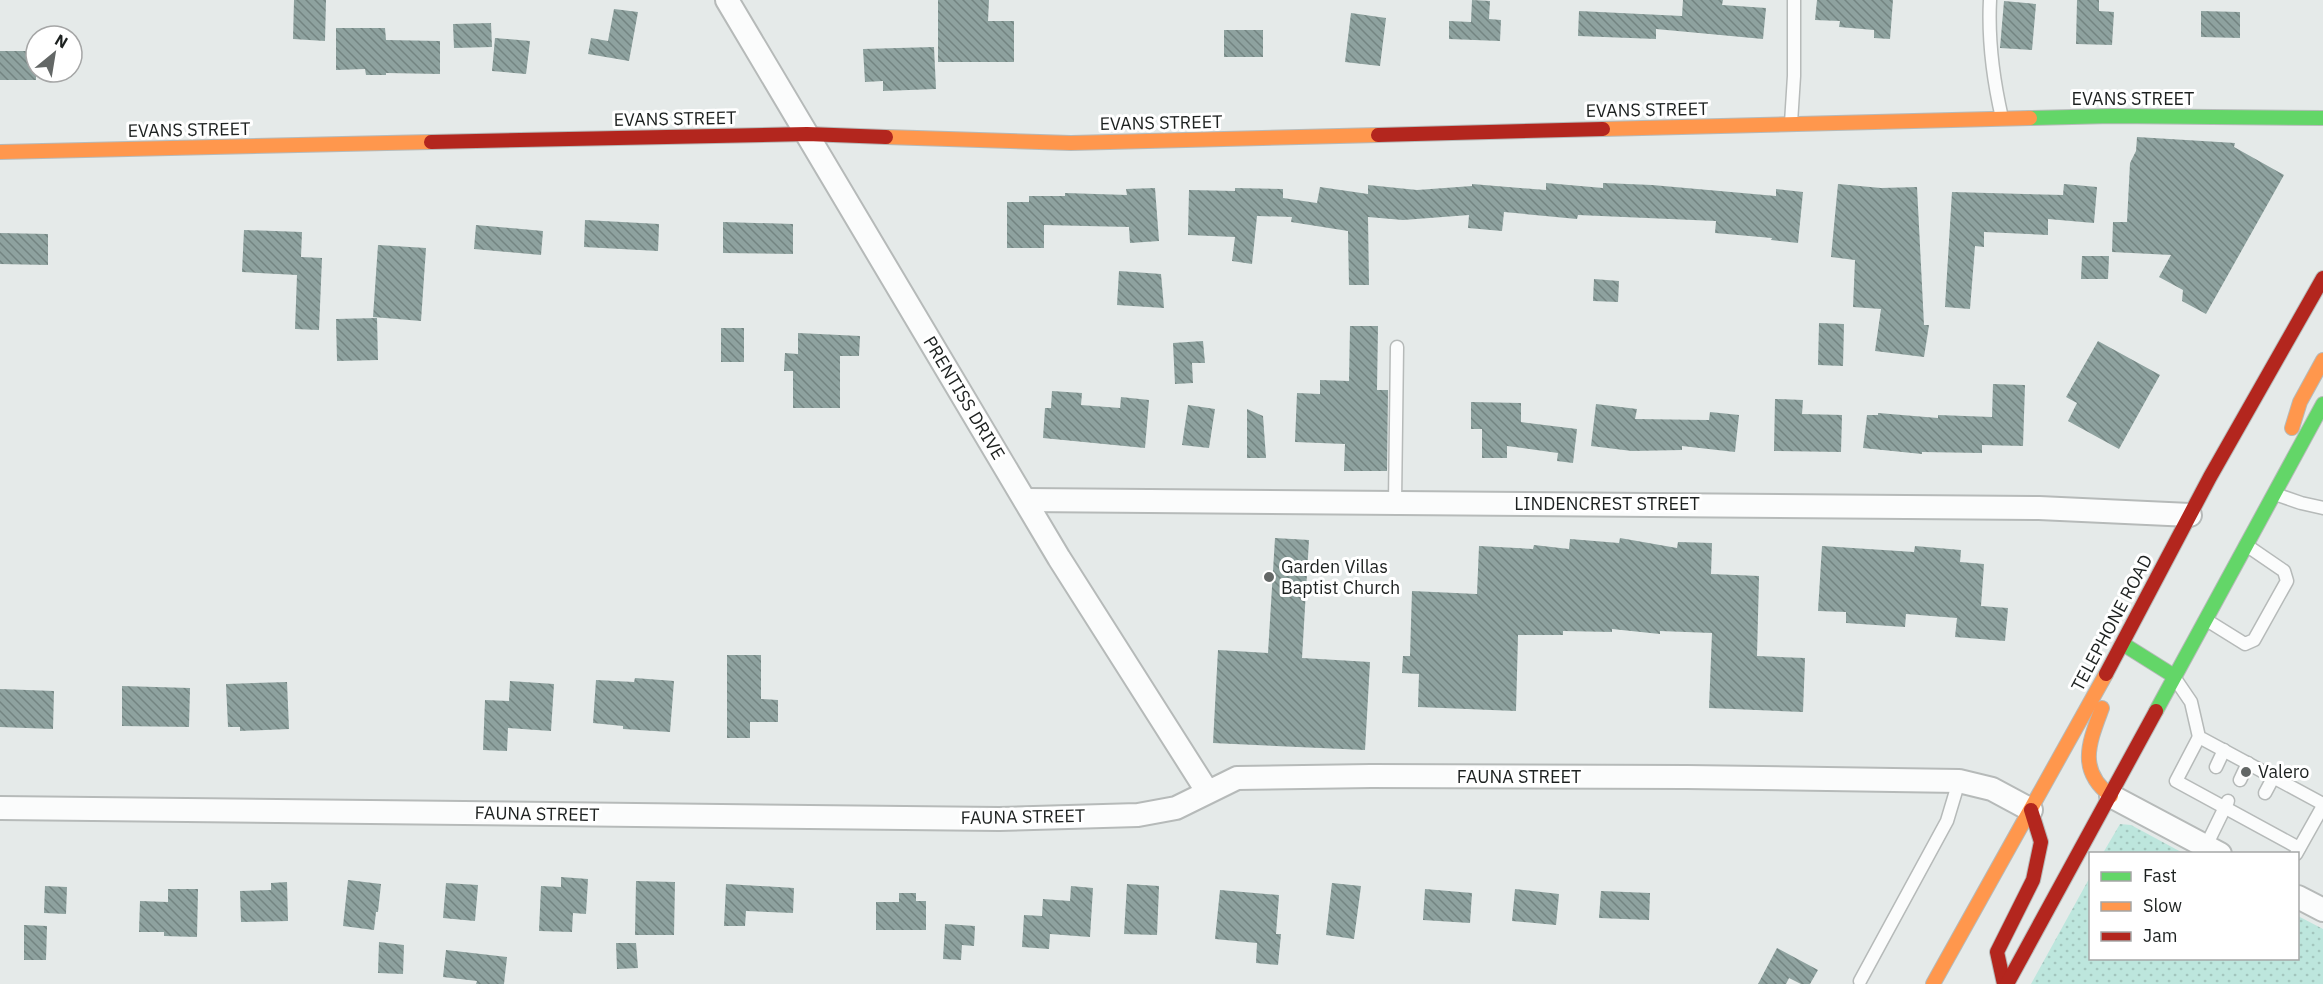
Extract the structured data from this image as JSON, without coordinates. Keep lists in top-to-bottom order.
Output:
{
  "streets": {
    "street": [
      "EVANS STREET",
      "PRENTISS DRIVE",
      "LINDENCREST STREET",
      "TELEPHONE ROAD",
      "FAUNA STREET"
    ]
  },
  "crossings": [
    ["EVANS STREET", "PRENTISS DRIVE"],
    ["PRENTISS DRIVE", "LINDENCREST STREET"],
    ["PRENTISS DRIVE", "FAUNA STREET"],
    ["LINDENCREST STREET", "TELEPHONE ROAD"],
    ["TELEPHONE ROAD", "FAUNA STREET"]
  ],
  "places": ["Garden Villas Baptist Church", "Valero"],
  "legend": ["Fast", "Slow", "Jam"],
  "north": "top right"
}
